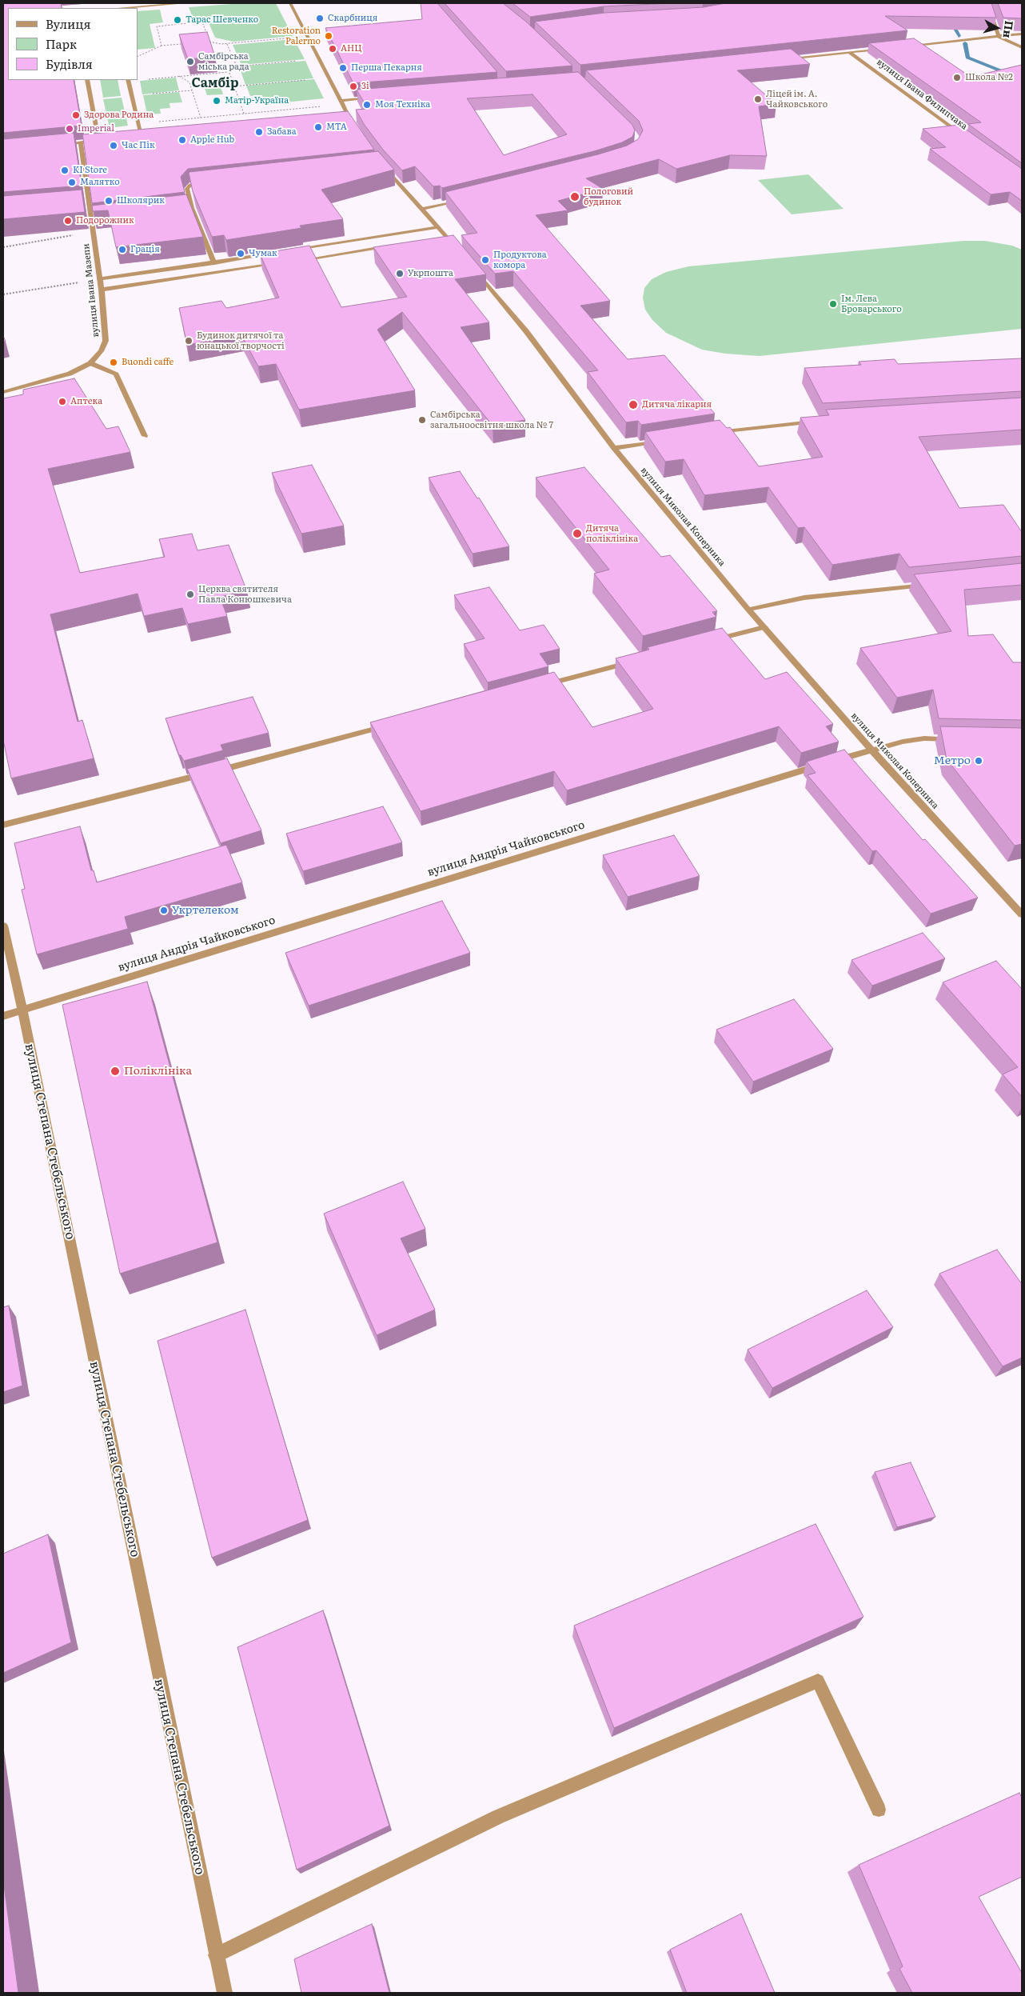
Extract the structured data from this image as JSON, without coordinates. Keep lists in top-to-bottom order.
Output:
{
  "streets": {
    "street": [
      "вулиця Івана Филипчака",
      "вулиця Івана Мазепи",
      "вулиця Миколая Коперника",
      "вулиця Андрія Чайковського",
      "вулиця Степана Стебельського"
    ]
  },
  "crossings": [
    ["вулиця Миколая Коперника", "вулиця Андрія Чайковського"],
    ["вулиця Андрія Чайковського", "вулиця Степана Стебельського"]
  ],
  "districts": ["Самбір"],
  "places": [
    "Скарбниця",
    "Тарас Шевченко",
    "Restoration Palermo",
    "АНЦ",
    "Самбірська міська рада",
    "Перша Пекарня",
    "Школа №2",
    "3і",
    "Ліцей ім. А. Чайковського",
    "Матір-Україна",
    "Моя Техніка",
    "Здорова Родина",
    "MTA",
    "Imperial",
    "Забава",
    "Apple Hub",
    "Час Пік",
    "KI Store",
    "Малятко",
    "Пологовий будинок",
    "Школярик",
    "Подорожник",
    "Грація",
    "Чумак",
    "Продуктова комора",
    "Укрпошта",
    "Ім. Лева Броварського",
    "Будинок дитячої та юнацької творчості",
    "Buondi caffe",
    "Аптека",
    "Дитяча лікарня",
    "Самбірська загальноосвітня школа № 7",
    "Дитяча поліклініка",
    "Церква святителя Павла Конюшкевича",
    "Метро",
    "Укртелеком",
    "Поліклініка"
  ],
  "legend": ["Вулиця", "Парк", "Будівля"],
  "north": "right"
}
